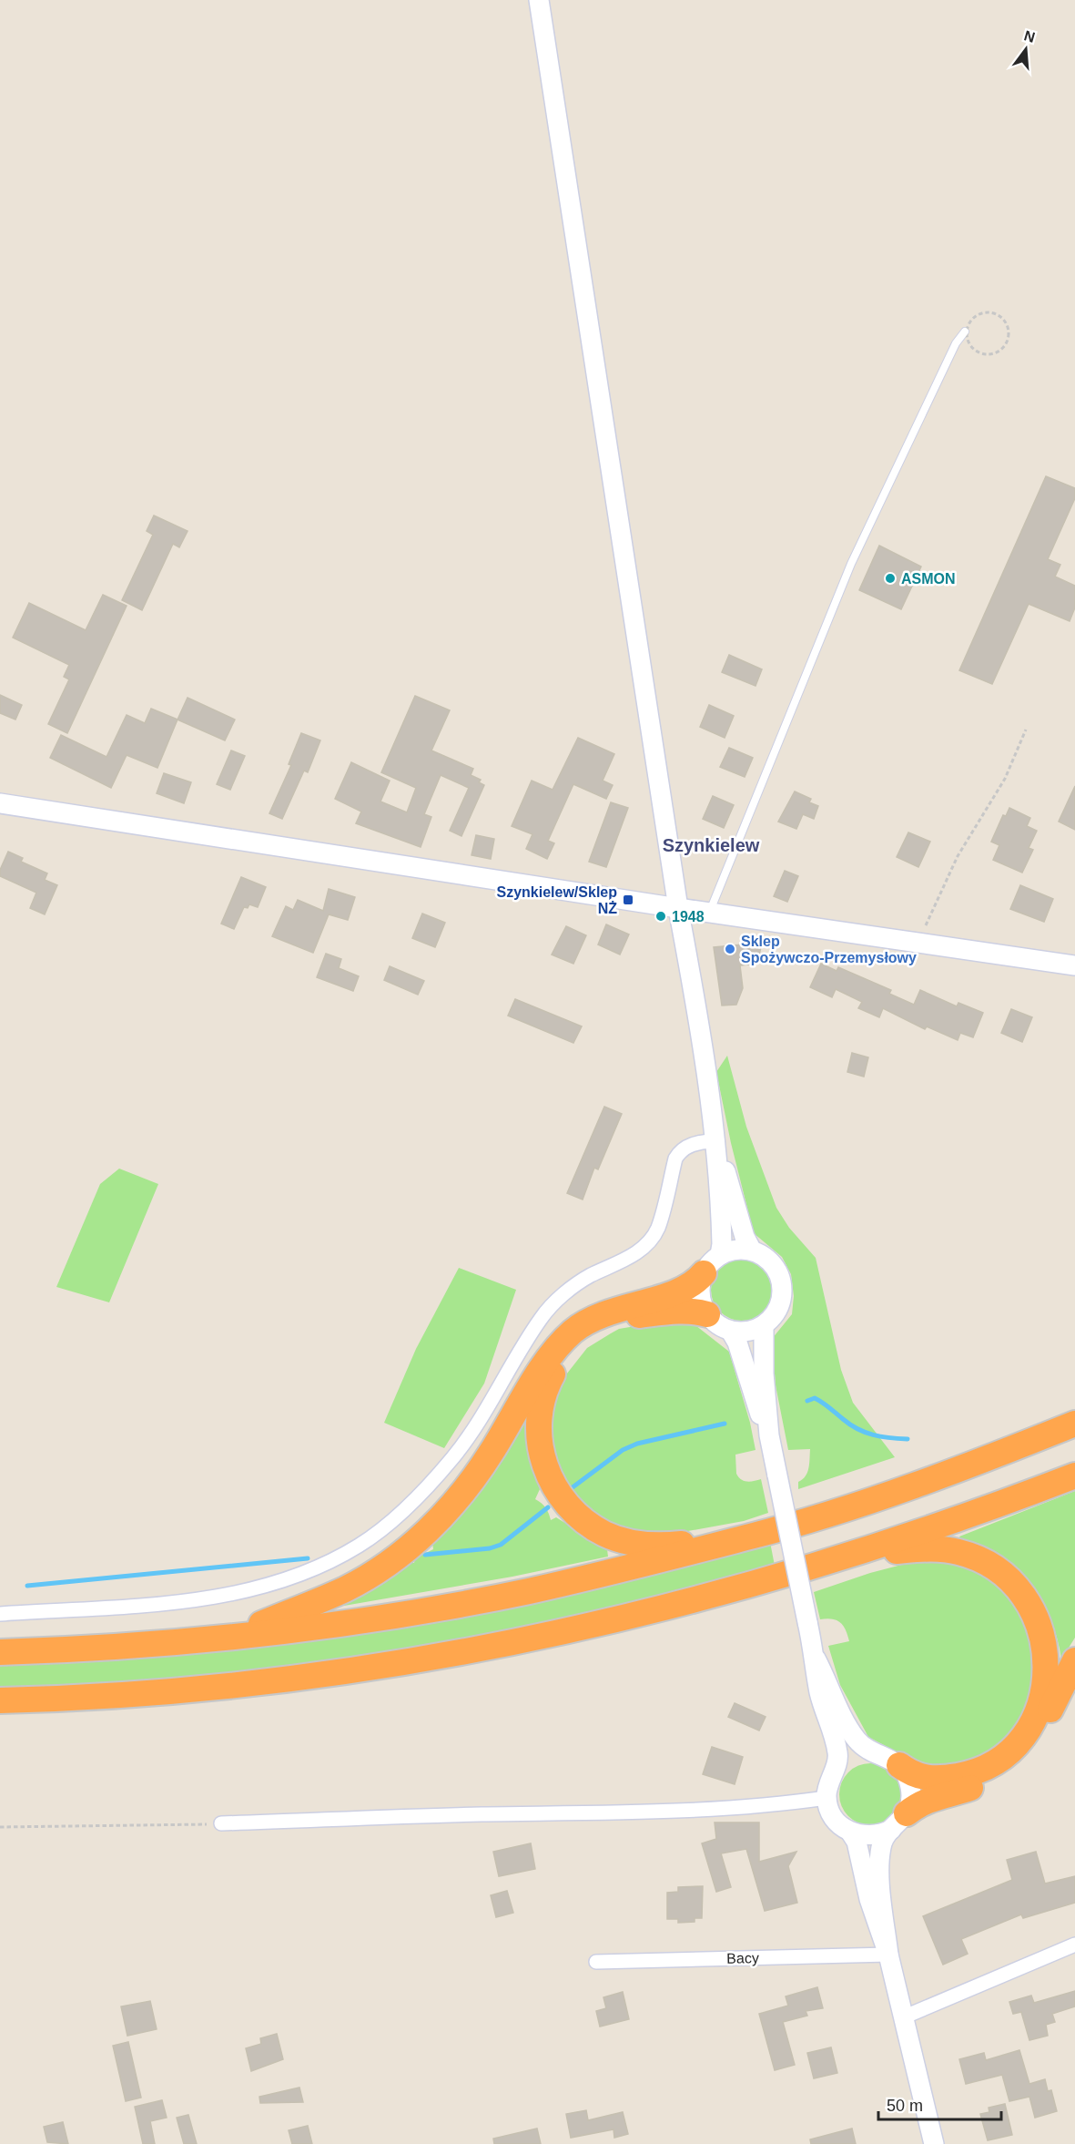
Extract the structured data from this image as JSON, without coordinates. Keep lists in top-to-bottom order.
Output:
{
  "streets": {
    "street": ["Bacy"]
  },
  "districts": ["Szynkielew"],
  "places": {
    "other": ["ASMON", "1948", "Sklep Spożywczo-Przemysłowy"],
    "transit": ["Szynkielew/Sklep NŻ"]
  },
  "scale_bar": "50 m",
  "north": "top"
}
